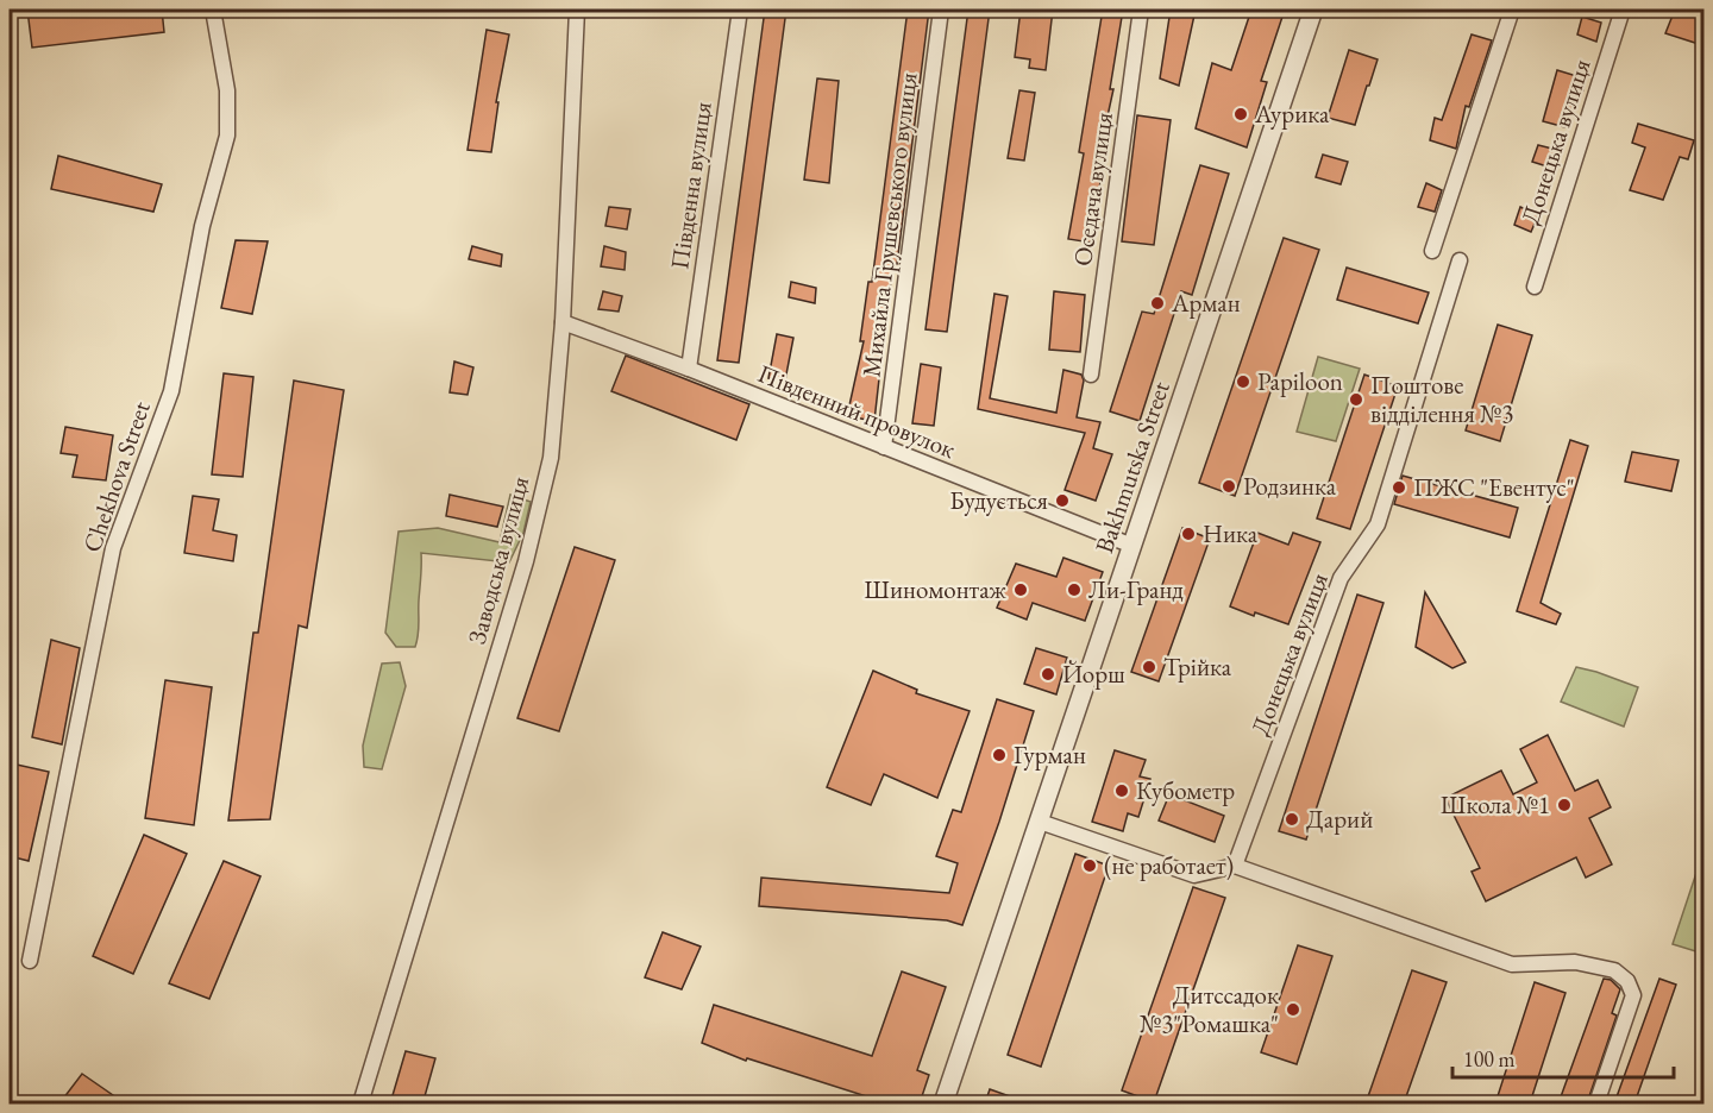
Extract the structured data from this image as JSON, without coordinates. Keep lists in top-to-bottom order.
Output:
{
  "streets": {
    "street": [
      "Донецька вулиця",
      "Південна вулиця",
      "Оседача вулиця",
      "Михайла Грушевського вулиця",
      "Південний провулок",
      "Bakhmutska Street",
      "Chekhova Street",
      "Заводська вулиця"
    ]
  },
  "crossings": [
    ["Південна вулиця", "Південний провулок"],
    ["Михайла Грушевського вулиця", "Південний провулок"],
    ["Південний провулок", "Bakhmutska Street"],
    ["Південний провулок", "Заводська вулиця"]
  ],
  "places": [
    "Аурика",
    "Арман",
    "Papiloon",
    "Поштове відділення №3",
    "Родзинка",
    "ПЖС \"Евентус\"",
    "Будується",
    "Ника",
    "Шиномонтаж",
    "Ли-Гранд",
    "Трійка",
    "Йорш",
    "Гурман",
    "Кубометр",
    "Школа №1",
    "Дарий",
    "(не работает)",
    "Дитссадок №3\"Ромашка\""
  ],
  "scale_bar": "100 m"
}
